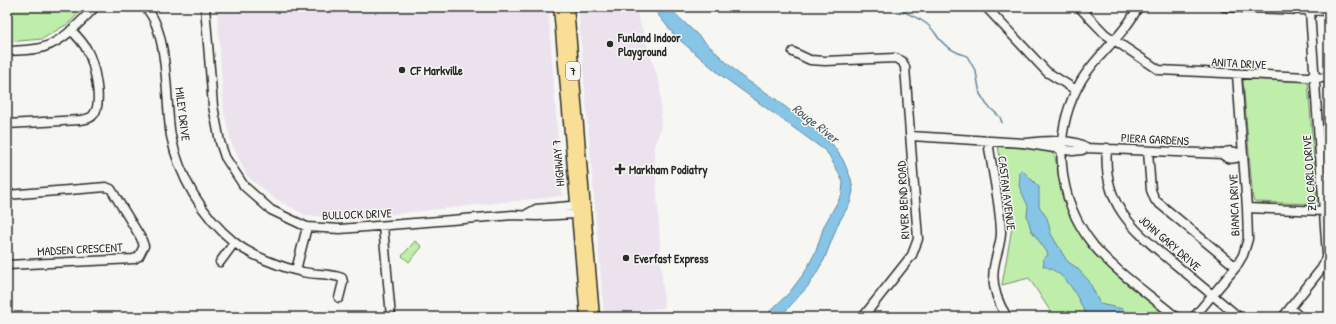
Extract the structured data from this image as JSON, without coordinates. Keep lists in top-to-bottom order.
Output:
{
  "streets": {
    "main road": ["7", "HIGHWAY 7"],
    "street": [
      "ANITA DRIVE",
      "MILEY DRIVE",
      "PIERA GARDENS",
      "ZIO CARLO DRIVE",
      "CASTAN AVENUE",
      "RIVER BEND ROAD",
      "BIANCA DRIVE",
      "BULLOCK DRIVE",
      "JOHN GARY DRIVE",
      "MADSEN CRESCENT"
    ]
  },
  "crossings": [
    ["ANITA DRIVE", "ZIO CARLO DRIVE"],
    ["ANITA DRIVE", "BIANCA DRIVE"],
    ["PIERA GARDENS", "CASTAN AVENUE"],
    ["PIERA GARDENS", "RIVER BEND ROAD"],
    ["PIERA GARDENS", "BIANCA DRIVE"],
    ["PIERA GARDENS", "JOHN GARY DRIVE"],
    ["HIGHWAY 7", "BULLOCK DRIVE"],
    ["BIANCA DRIVE", "JOHN GARY DRIVE"]
  ],
  "water": ["Rouge River"],
  "places": {
    "other": ["Funland Indoor Playground", "CF Markville", "Everfast Express"],
    "health": ["Markham Podiatry"]
  }
}
